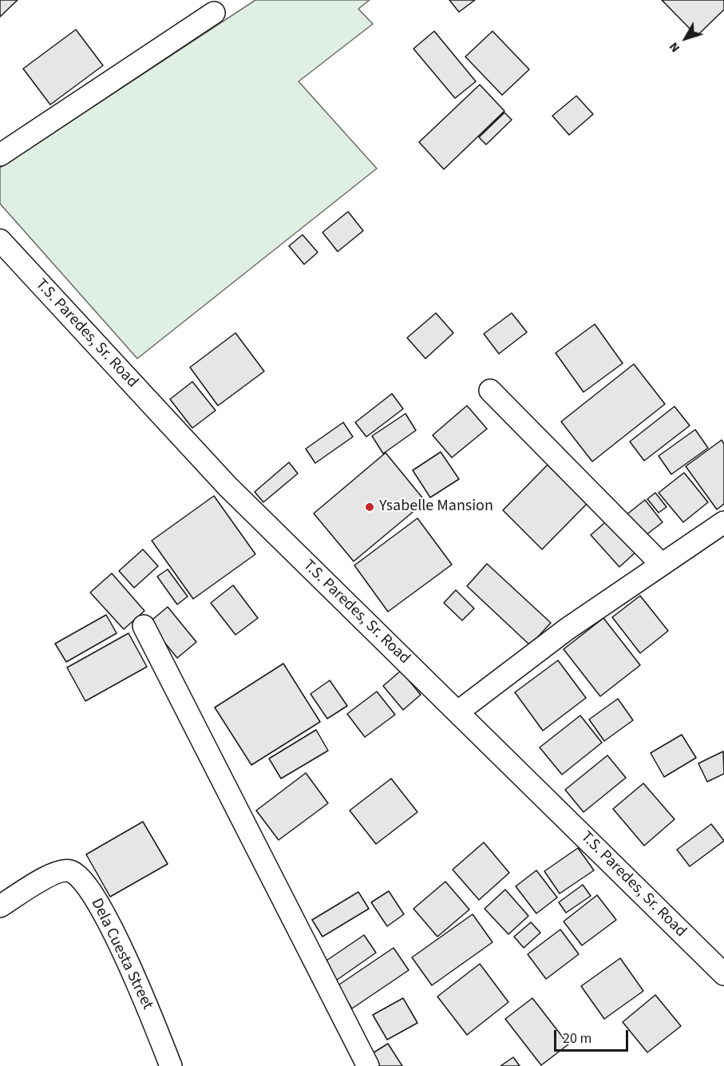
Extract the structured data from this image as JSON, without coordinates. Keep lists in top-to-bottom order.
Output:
{
  "streets": {
    "street": ["T.S. Paredes, Sr. Road", "Dela Cuesta Street"]
  },
  "places": ["Ysabelle Mansion"],
  "scale_bar": "20 m",
  "north": "bottom left"
}
